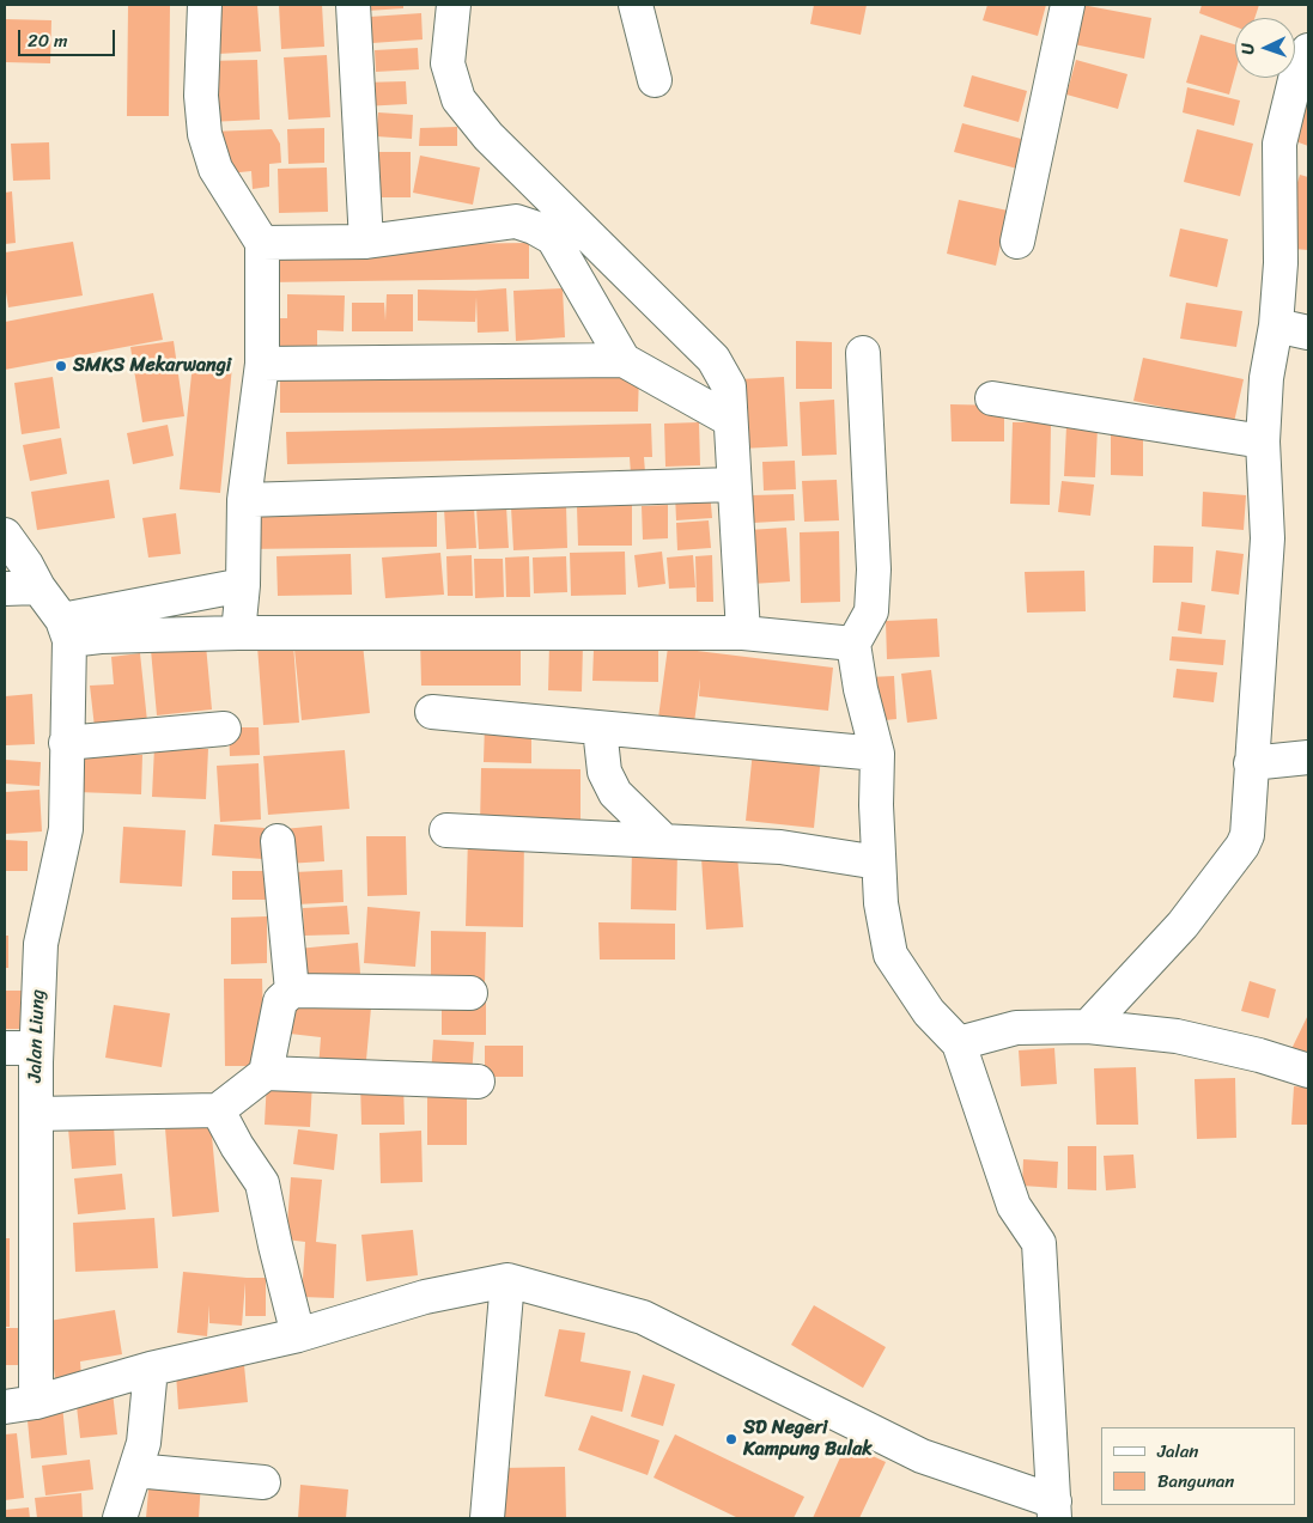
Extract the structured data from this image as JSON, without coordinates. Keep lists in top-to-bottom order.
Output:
{
  "streets": {
    "street": ["Jalan Liung"]
  },
  "places": ["SMKS Mekarwangi", "SD Negeri Kampung Bulak"],
  "legend": ["Jalan", "Bangunan"],
  "scale_bar": "20 m",
  "north": "left"
}
